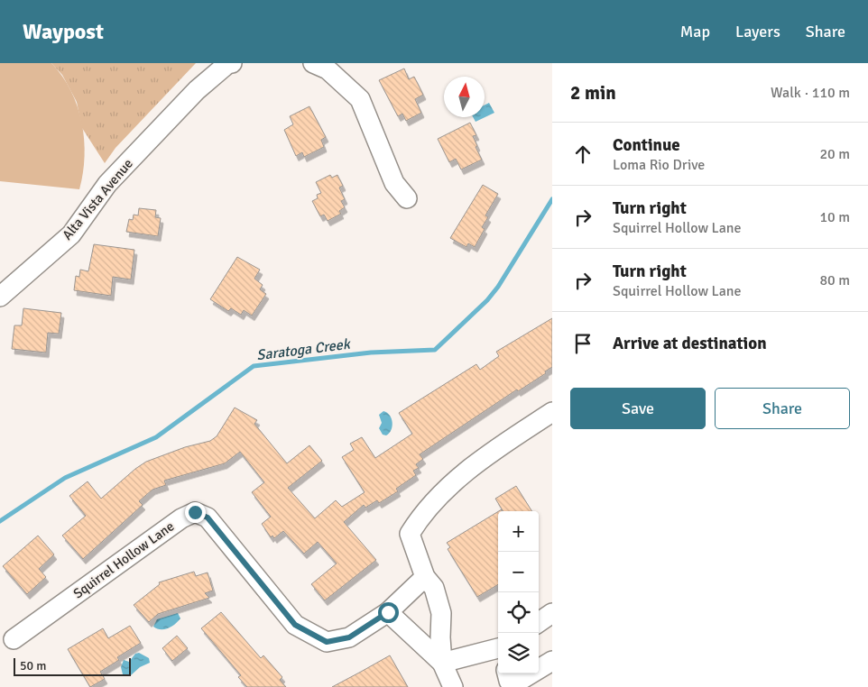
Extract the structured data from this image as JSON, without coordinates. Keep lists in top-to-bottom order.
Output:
{
  "streets": {
    "street": ["Alta Vista Avenue", "Squirrel Hollow Lane"]
  },
  "water": ["Saratoga Creek"],
  "scale_bar": "50 m",
  "north": "top",
  "page": {
    "header": "Waypost",
    "nav": ["Map", "Layers", "Share"],
    "heading": ["2 min", "Walk · 110 m"],
    "list": [
      ["Continue", "Loma Rio Drive", "20 m"],
      ["Turn right", "Squirrel Hollow Lane", "10 m"],
      ["Turn right", "Squirrel Hollow Lane", "80 m"],
      "Arrive at destination"
    ],
    "buttons": ["Save", "Share"],
    "map_buttons": ["+", "−"],
    "scale": "50 m"
  }
}
